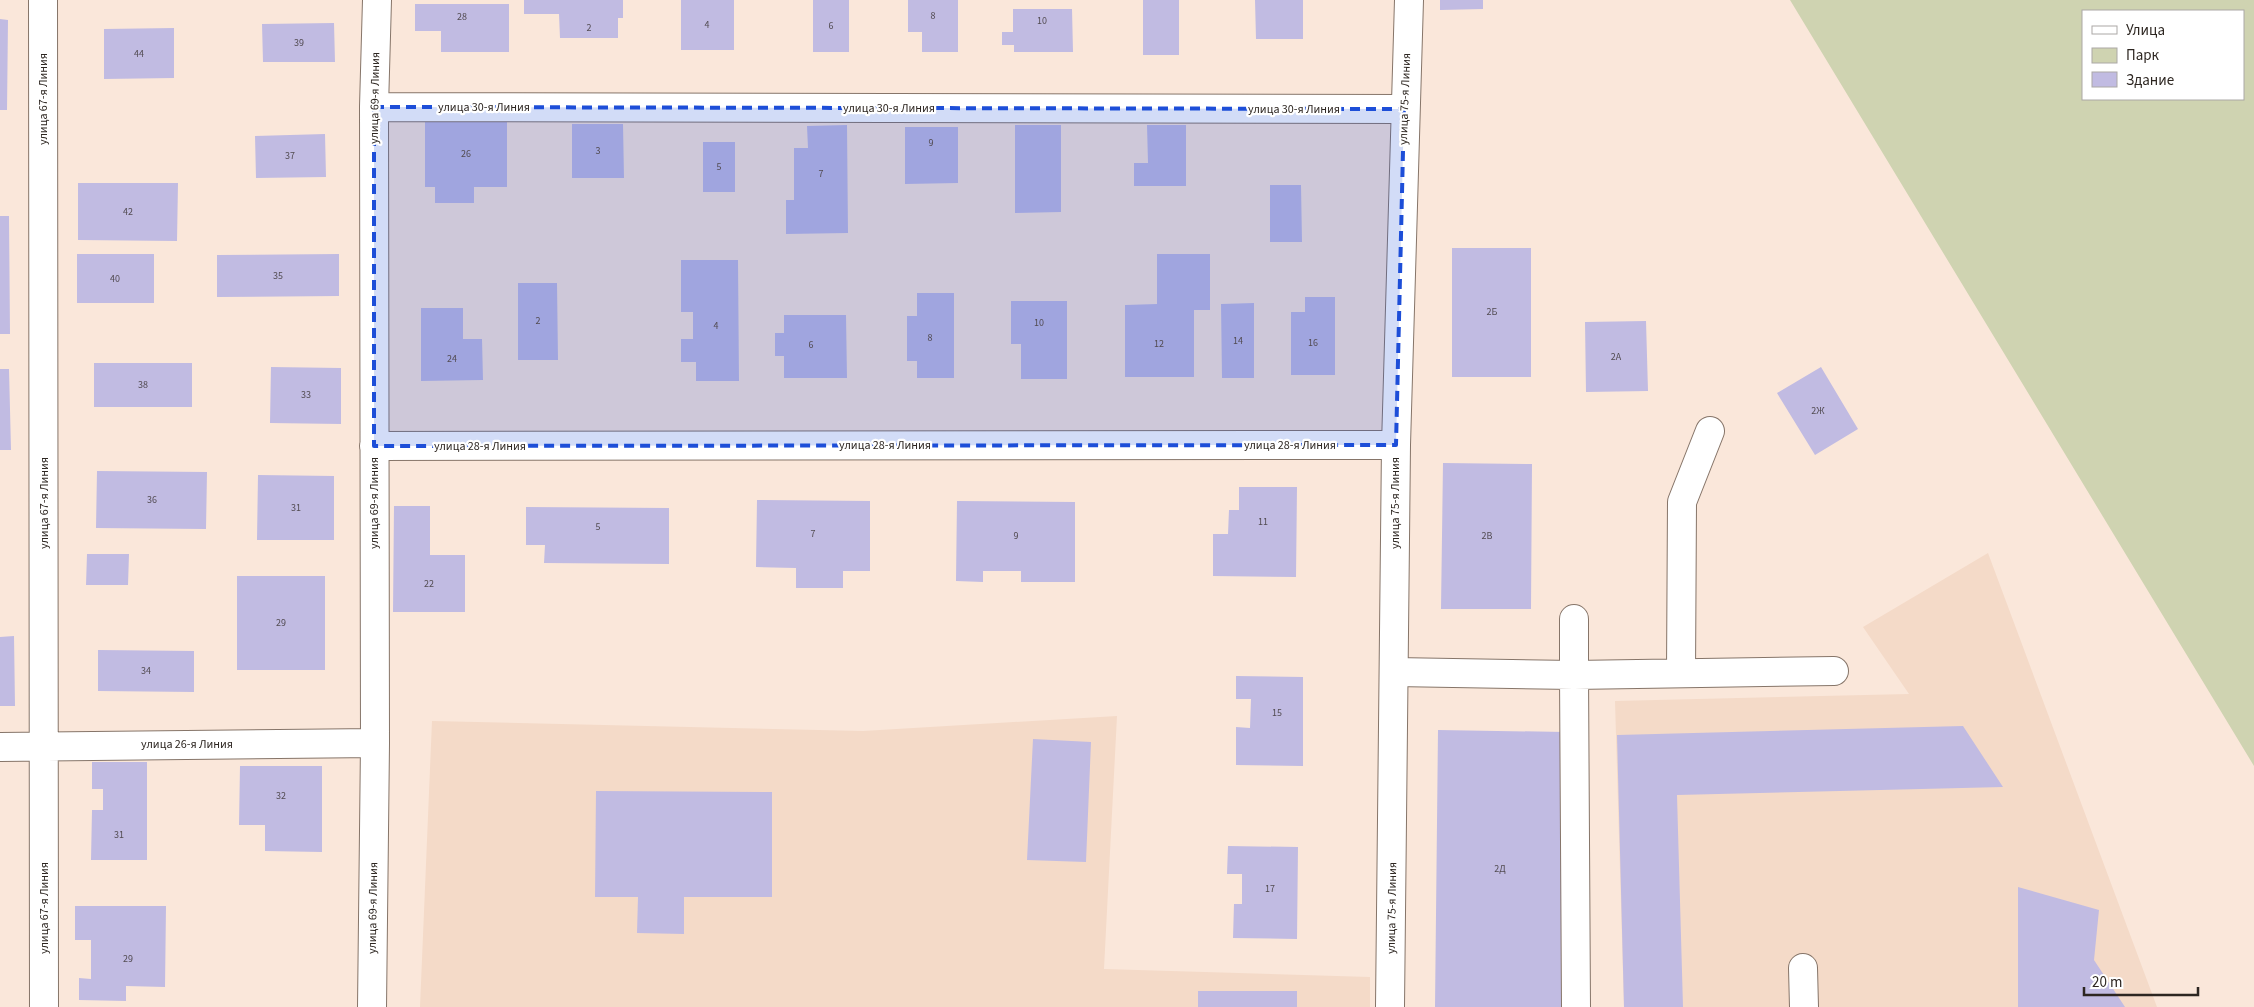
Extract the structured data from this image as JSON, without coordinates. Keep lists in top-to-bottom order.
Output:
{
  "streets": {
    "street": [
      "улица 69-я Линия",
      "улица 67-я Линия",
      "улица 75-я Линия",
      "улица 30-я Линия",
      "улица 28-я Линия",
      "улица 26-я Линия"
    ]
  },
  "crossings": [
    ["улица 69-я Линия", "улица 30-я Линия"],
    ["улица 69-я Линия", "улица 28-я Линия"],
    ["улица 69-я Линия", "улица 26-я Линия"],
    ["улица 67-я Линия", "улица 26-я Линия"],
    ["улица 75-я Линия", "улица 30-я Линия"],
    ["улица 75-я Линия", "улица 28-я Линия"]
  ],
  "house_numbers": [
    "8",
    "28",
    "10",
    "4",
    "6",
    "2",
    "39",
    "44",
    "9",
    "3",
    "26",
    "37",
    "5",
    "7",
    "42",
    "35",
    "40",
    "2Б",
    "2",
    "10",
    "4",
    "8",
    "14",
    "16",
    "12",
    "6",
    "2А",
    "24",
    "38",
    "33",
    "2Ж",
    "36",
    "31",
    "11",
    "5",
    "7",
    "9",
    "2В",
    "22",
    "29",
    "34",
    "15",
    "32",
    "31",
    "2Д",
    "17",
    "29"
  ],
  "legend": ["Улица", "Парк", "Здание"],
  "scale_bar": "20 m"
}
